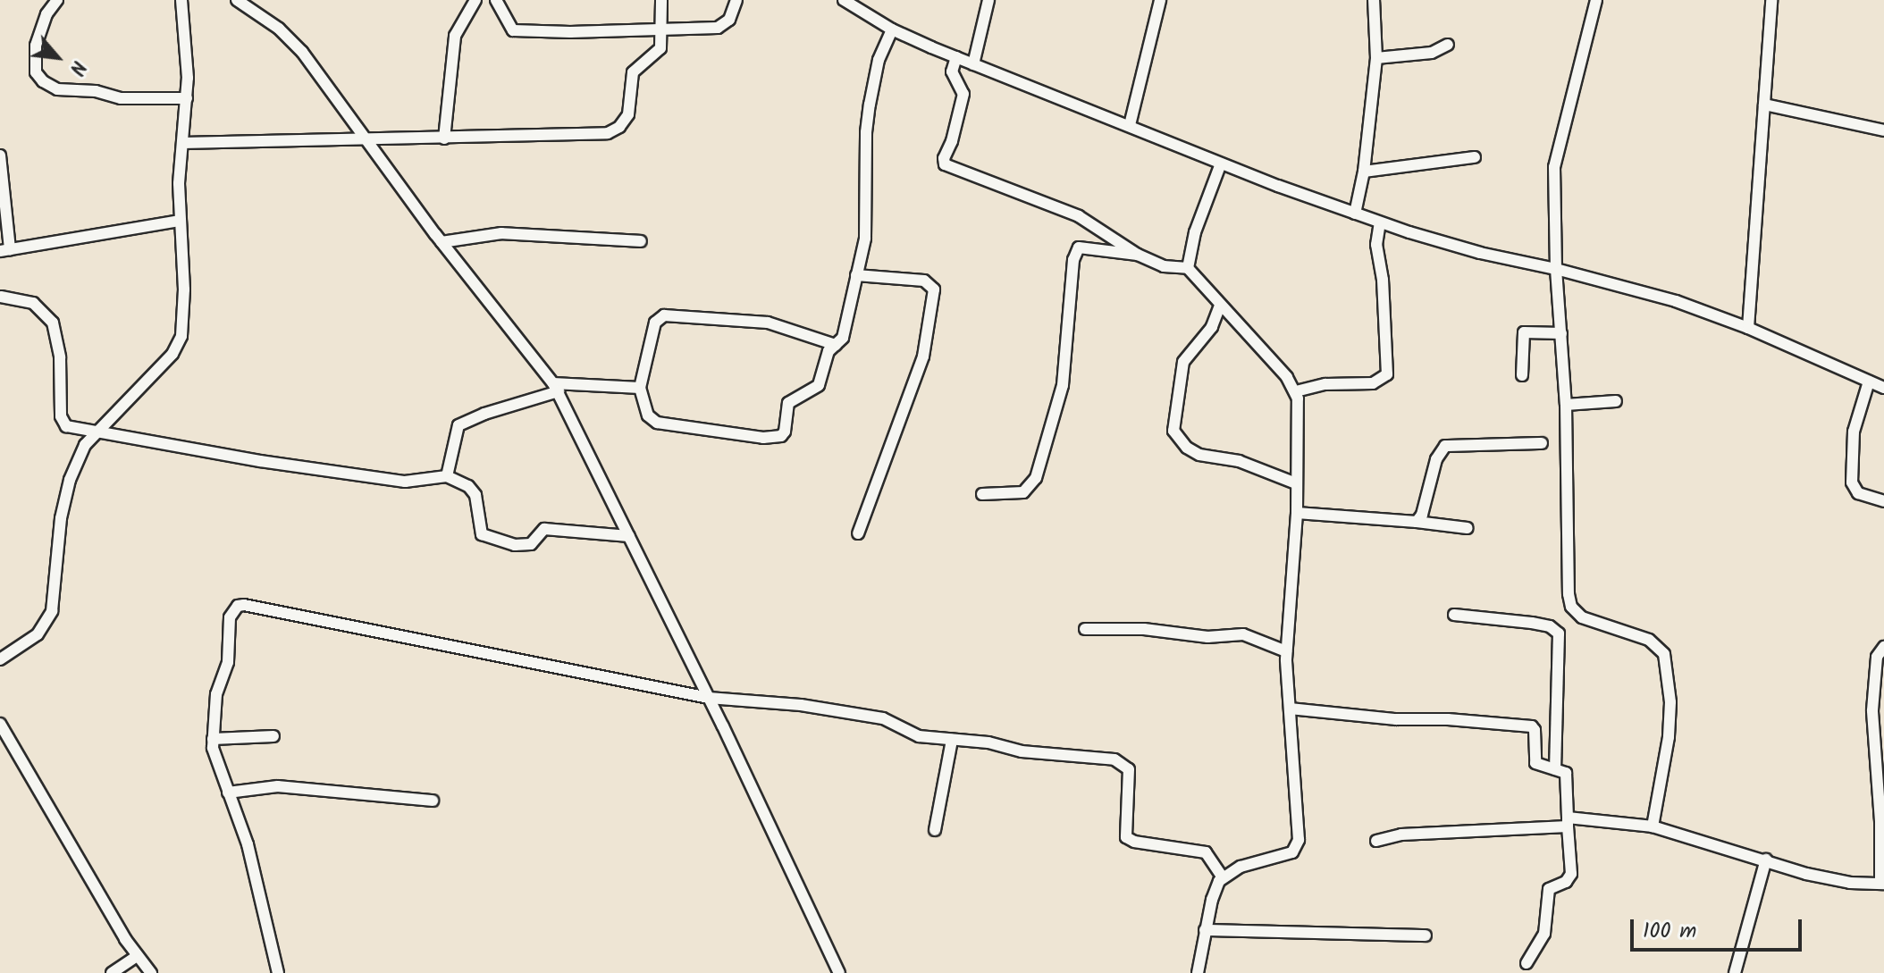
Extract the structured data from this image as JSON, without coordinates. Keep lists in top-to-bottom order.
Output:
{
  "scale_bar": "100 m",
  "north": "bottom right"
}
